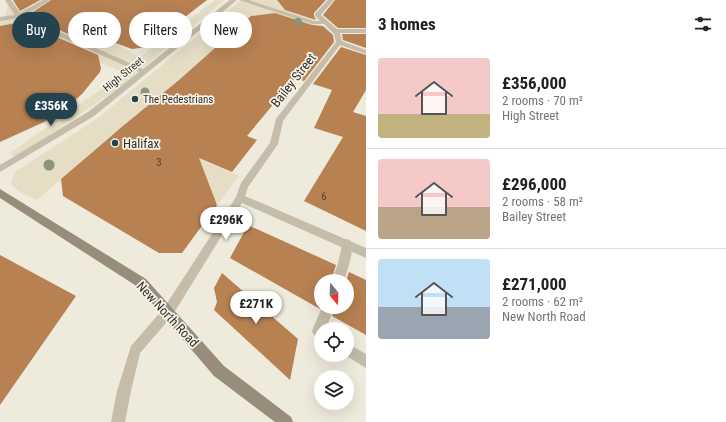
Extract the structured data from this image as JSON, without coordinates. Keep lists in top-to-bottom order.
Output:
{
  "streets": {
    "main road": ["New North Road"],
    "street": ["High Street", "Bailey Street"]
  },
  "crossings": [
    ["Bailey Street", "New North Road"]
  ],
  "places": ["The Pedestrians", "Halifax"],
  "house_numbers": ["3", "6"],
  "north": "bottom",
  "page": {
    "heading": "3 homes",
    "chip": [
      "Buy",
      "Rent",
      "Filters",
      "New"
    ],
    "list": [
      {
        "name": "£356,000",
        "note": "2 rooms · 70 m² · High Street"
      },
      {
        "name": "£296,000",
        "note": "2 rooms · 58 m² · Bailey Street"
      },
      {
        "name": "£271,000",
        "note": "2 rooms · 62 m² · New North Road"
      }
    ],
    "price": ["£356K", "£296K", "£271K"]
  }
}
